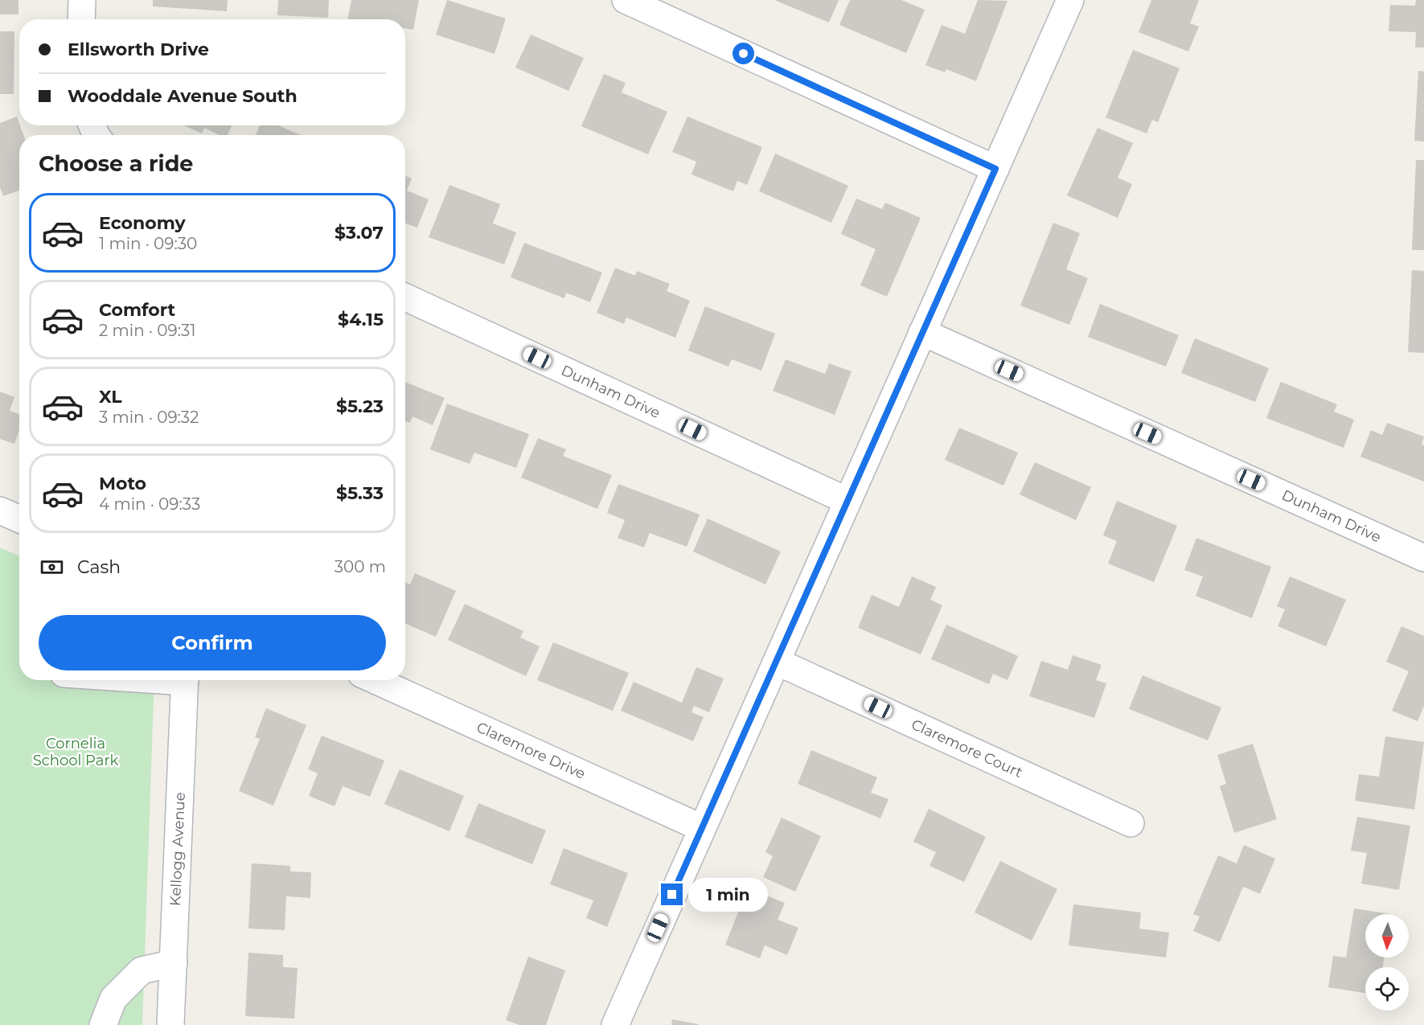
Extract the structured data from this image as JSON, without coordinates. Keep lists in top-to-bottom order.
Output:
{
  "streets": {
    "street": [
      "Dunham Drive",
      "Claremore Court",
      "Claremore Drive",
      "Kellogg Avenue"
    ]
  },
  "parks": ["Cornelia School Park"],
  "north": "bottom",
  "page": {
    "banner": ["Ellsworth Drive", "Wooddale Avenue South"],
    "heading": "Choose a ride",
    "list": [
      {
        "name": "Economy",
        "note": "1 min · 09:30",
        "value": "$3.07"
      },
      {
        "name": "Comfort",
        "note": "2 min · 09:31",
        "value": "$4.15"
      },
      {
        "name": "XL",
        "note": "3 min · 09:32",
        "value": "$5.23"
      },
      {
        "name": "Moto",
        "note": "4 min · 09:33",
        "value": "$5.33"
      }
    ],
    "pay": ["Cash", "300 m"],
    "buttons": "Confirm",
    "bubble": "1 min"
  }
}
